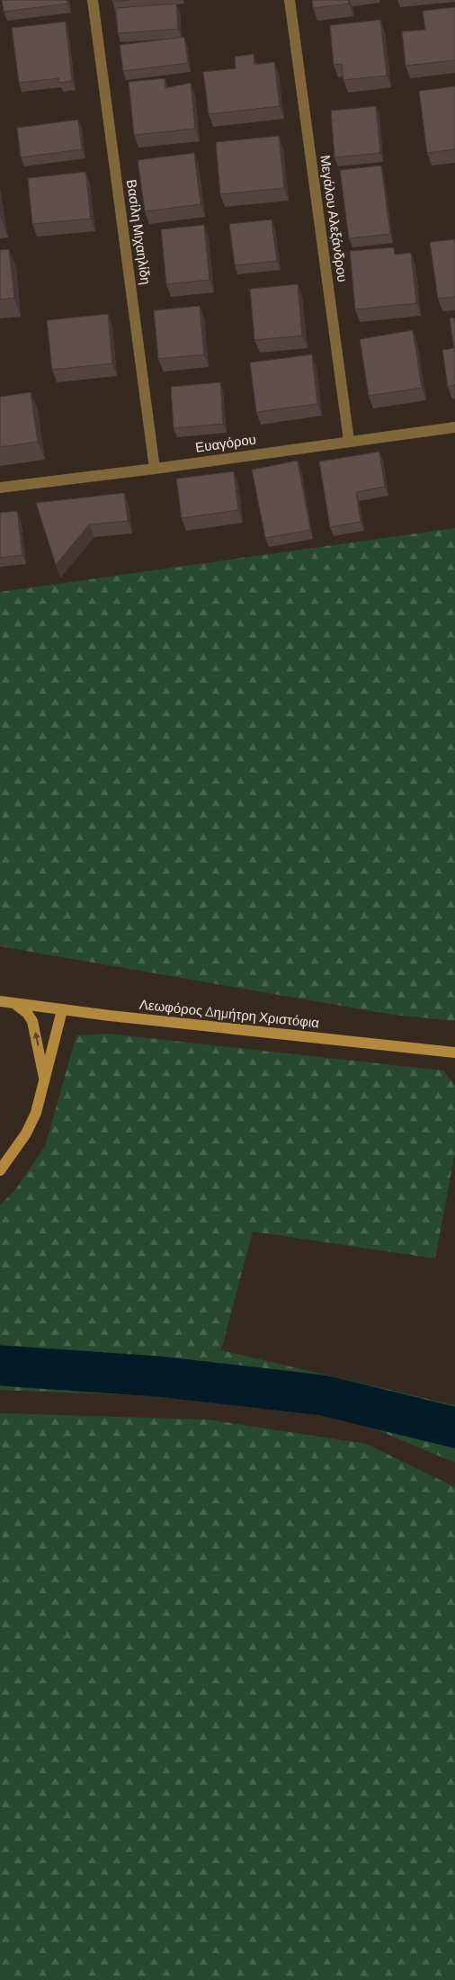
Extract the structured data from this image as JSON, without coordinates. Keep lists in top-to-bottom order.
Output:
{
  "streets": {
    "main road": ["Λεωφόρος Δημήτρη Χριστόφια"],
    "street": ["Μεγάλου Αλεξάνδρου", "Βασίλη Μιχαηλίδη", "Ευαγόρου"]
  },
  "crossings": [
    ["Μεγάλου Αλεξάνδρου", "Ευαγόρου"],
    ["Βασίλη Μιχαηλίδη", "Ευαγόρου"]
  ]
}
